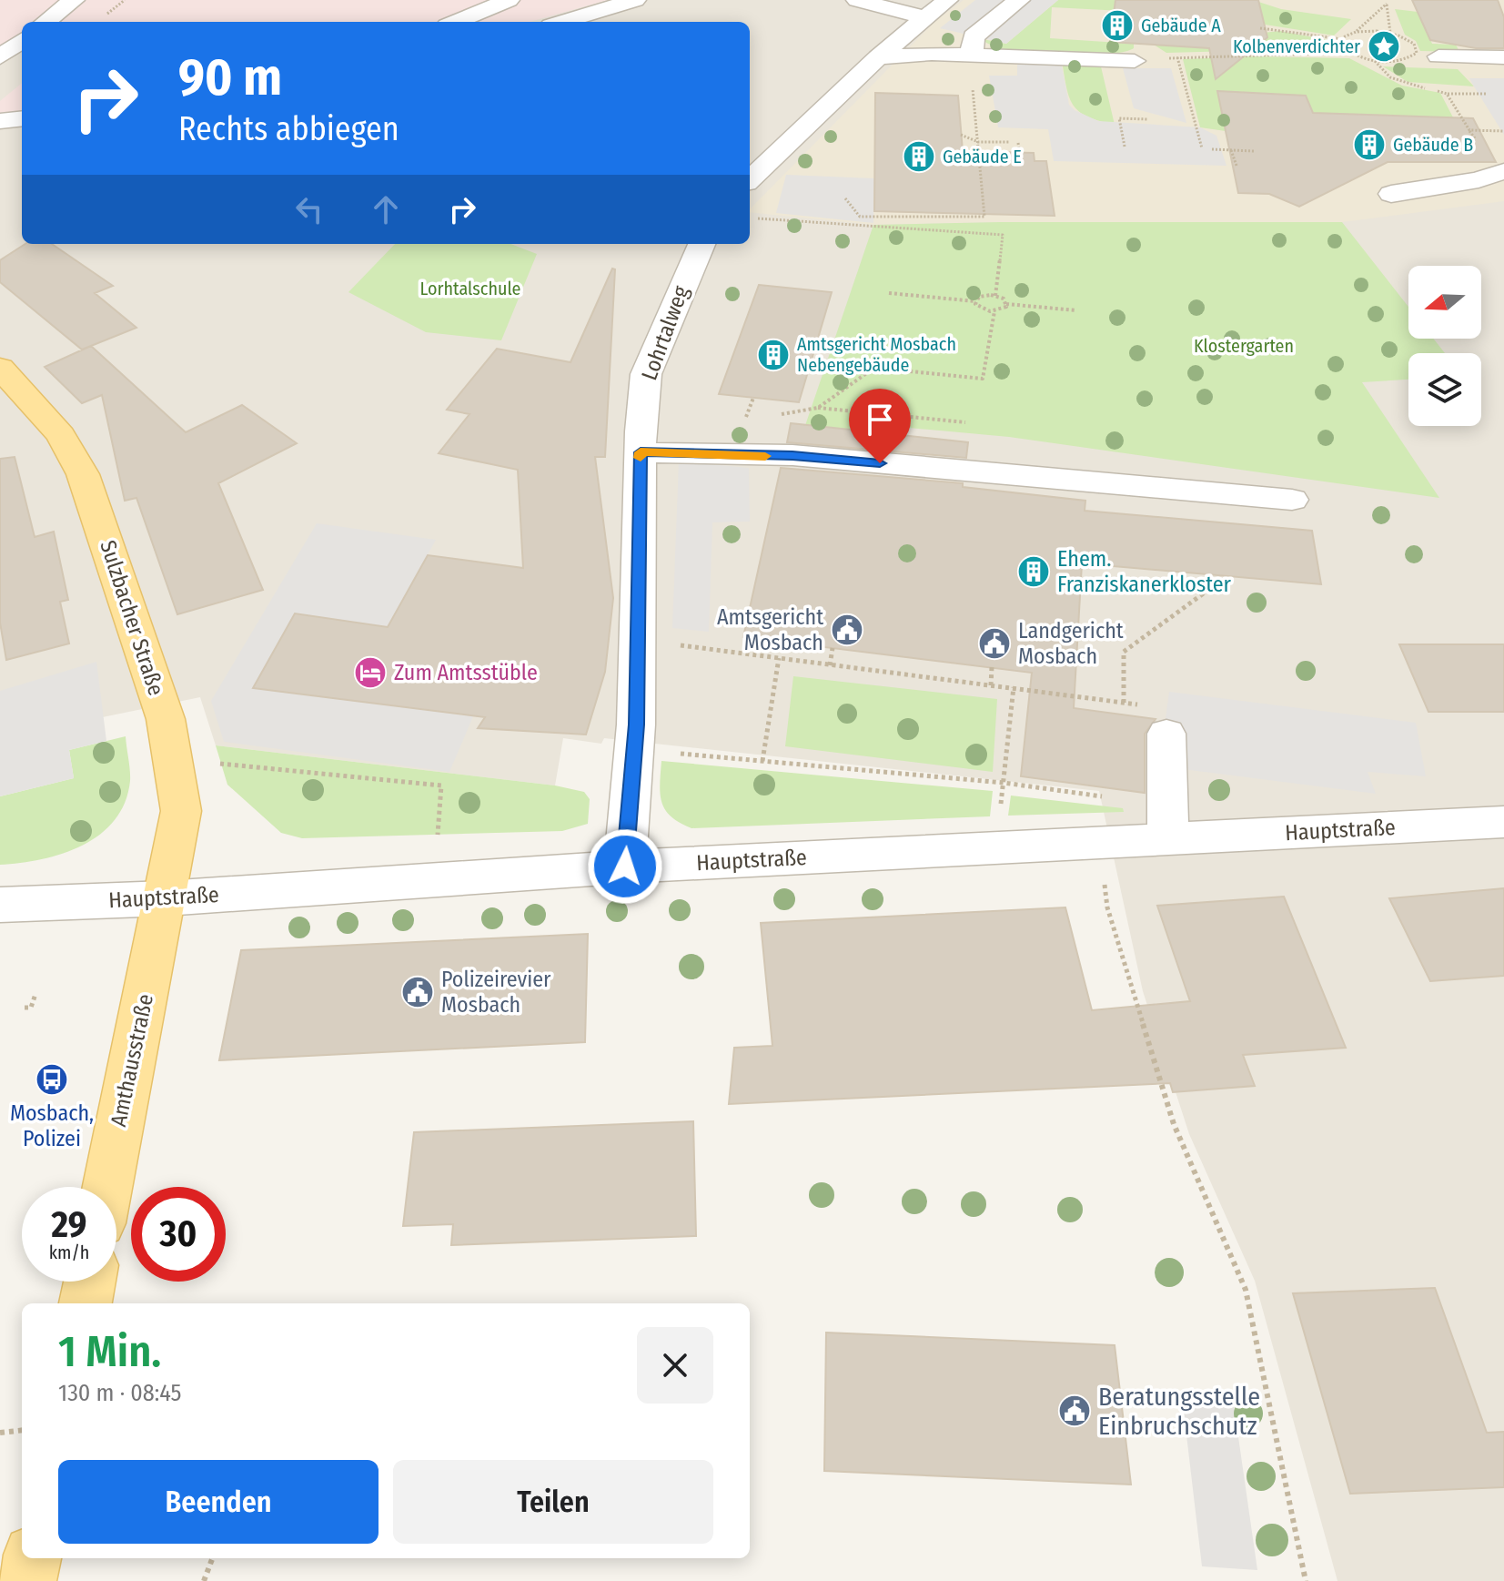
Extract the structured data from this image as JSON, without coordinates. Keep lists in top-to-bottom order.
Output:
{
  "streets": {
    "main road": ["Sulzbacher Straße", "Amthausstraße"],
    "street": ["Lohrtalweg", "Hauptstraße"]
  },
  "crossings": [
    ["Lohrtalweg", "Hauptstraße"],
    ["Sulzbacher Straße", "Hauptstraße"],
    ["Sulzbacher Straße", "Amthausstraße"],
    ["Hauptstraße", "Amthausstraße"]
  ],
  "parks": ["Lorhtalschule", "Klostergarten"],
  "places": {
    "building": [
      "Gebäude A",
      "Gebäude B",
      "Gebäude E",
      "Amtsgericht Mosbach Nebengebäude",
      "Ehem. Franziskanerkloster"
    ],
    "place": ["Kolbenverdichter"],
    "public building": [
      "Amtsgericht Mosbach",
      "Landgericht Mosbach",
      "Polizeirevier Mosbach",
      "Beratungsstelle Einbruchschutz"
    ],
    "hotel": ["Zum Amtsstüble"],
    "bus stop": ["Mosbach, Polizei"]
  },
  "north": "left",
  "page": {
    "turn": ["90 m", "Rechts abbiegen"],
    "speed": "29 km/h",
    "limit": "30",
    "heading": ["1 Min.", "130 m · 08:45"],
    "buttons": ["Beenden", "Teilen"]
  }
}
